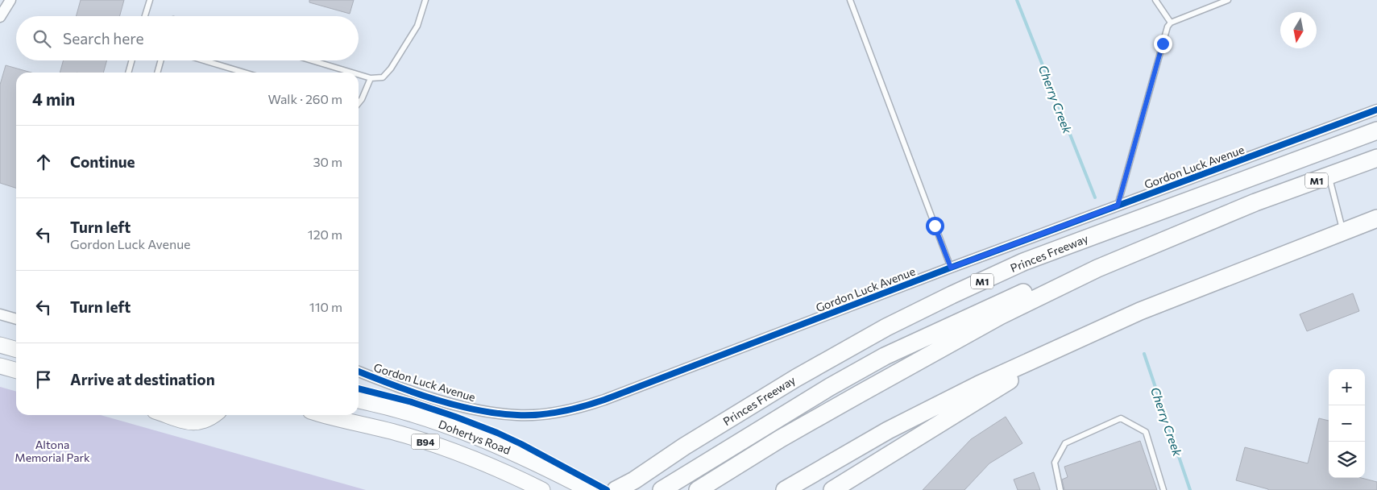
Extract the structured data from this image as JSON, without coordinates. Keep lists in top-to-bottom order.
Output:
{
  "streets": {
    "highway": ["M1", "Princes Freeway"],
    "main road": ["Dohertys Road", "B94"],
    "street": ["Gordon Luck Avenue"]
  },
  "water": ["Cherry Creek"],
  "parks": ["Altona Memorial Park"],
  "north": "bottom",
  "page": {
    "search": "Search here",
    "heading": ["4 min", "Walk · 260 m"],
    "list": [
      ["Continue", "30 m"],
      ["Turn left", "Gordon Luck Avenue", "120 m"],
      ["Turn left", "110 m"],
      "Arrive at destination"
    ],
    "map_buttons": ["+", "−"]
  }
}
